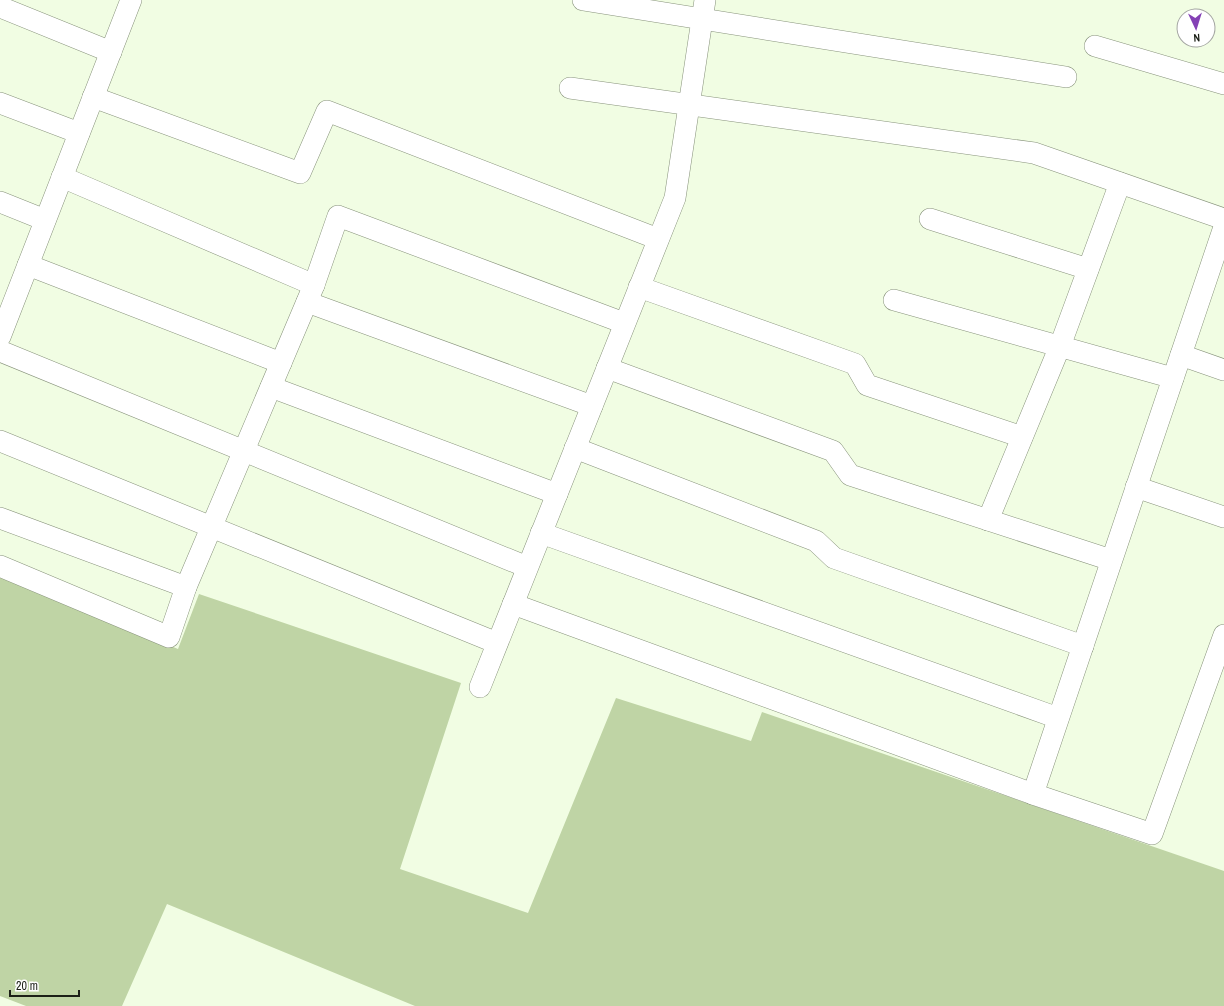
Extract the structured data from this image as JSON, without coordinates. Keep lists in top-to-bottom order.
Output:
{
  "scale_bar": "20 m",
  "north": "bottom"
}
